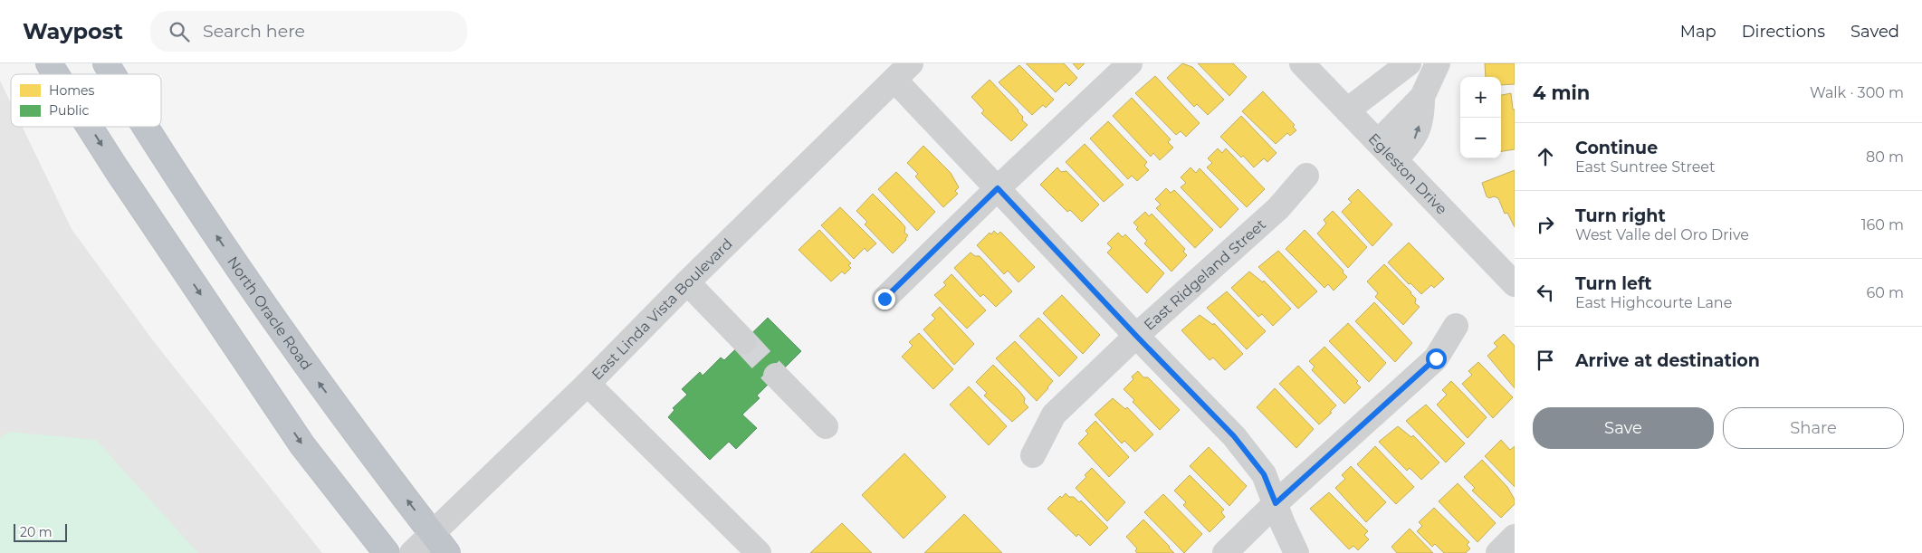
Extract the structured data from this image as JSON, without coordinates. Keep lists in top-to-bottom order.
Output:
{
  "streets": {
    "highway": ["North Oracle Road"],
    "street": ["Egleston Drive", "East Ridgeland Street", "East Linda Vista Boulevard"]
  },
  "crossings": [
    ["East Linda Vista Boulevard", "North Oracle Road"]
  ],
  "legend": ["Homes", "Public"],
  "scale_bar": "20 m",
  "page": {
    "header": "Waypost",
    "search": "Search here",
    "nav": ["Map", "Directions", "Saved"],
    "heading": ["4 min", "Walk · 300 m"],
    "map_buttons": ["+", "−"],
    "list": [
      ["Continue", "East Suntree Street", "80 m"],
      ["Turn right", "West Valle del Oro Drive", "160 m"],
      ["Turn left", "East Highcourte Lane", "60 m"],
      "Arrive at destination"
    ],
    "buttons": ["Save", "Share"],
    "scale": "20 m"
  }
}
